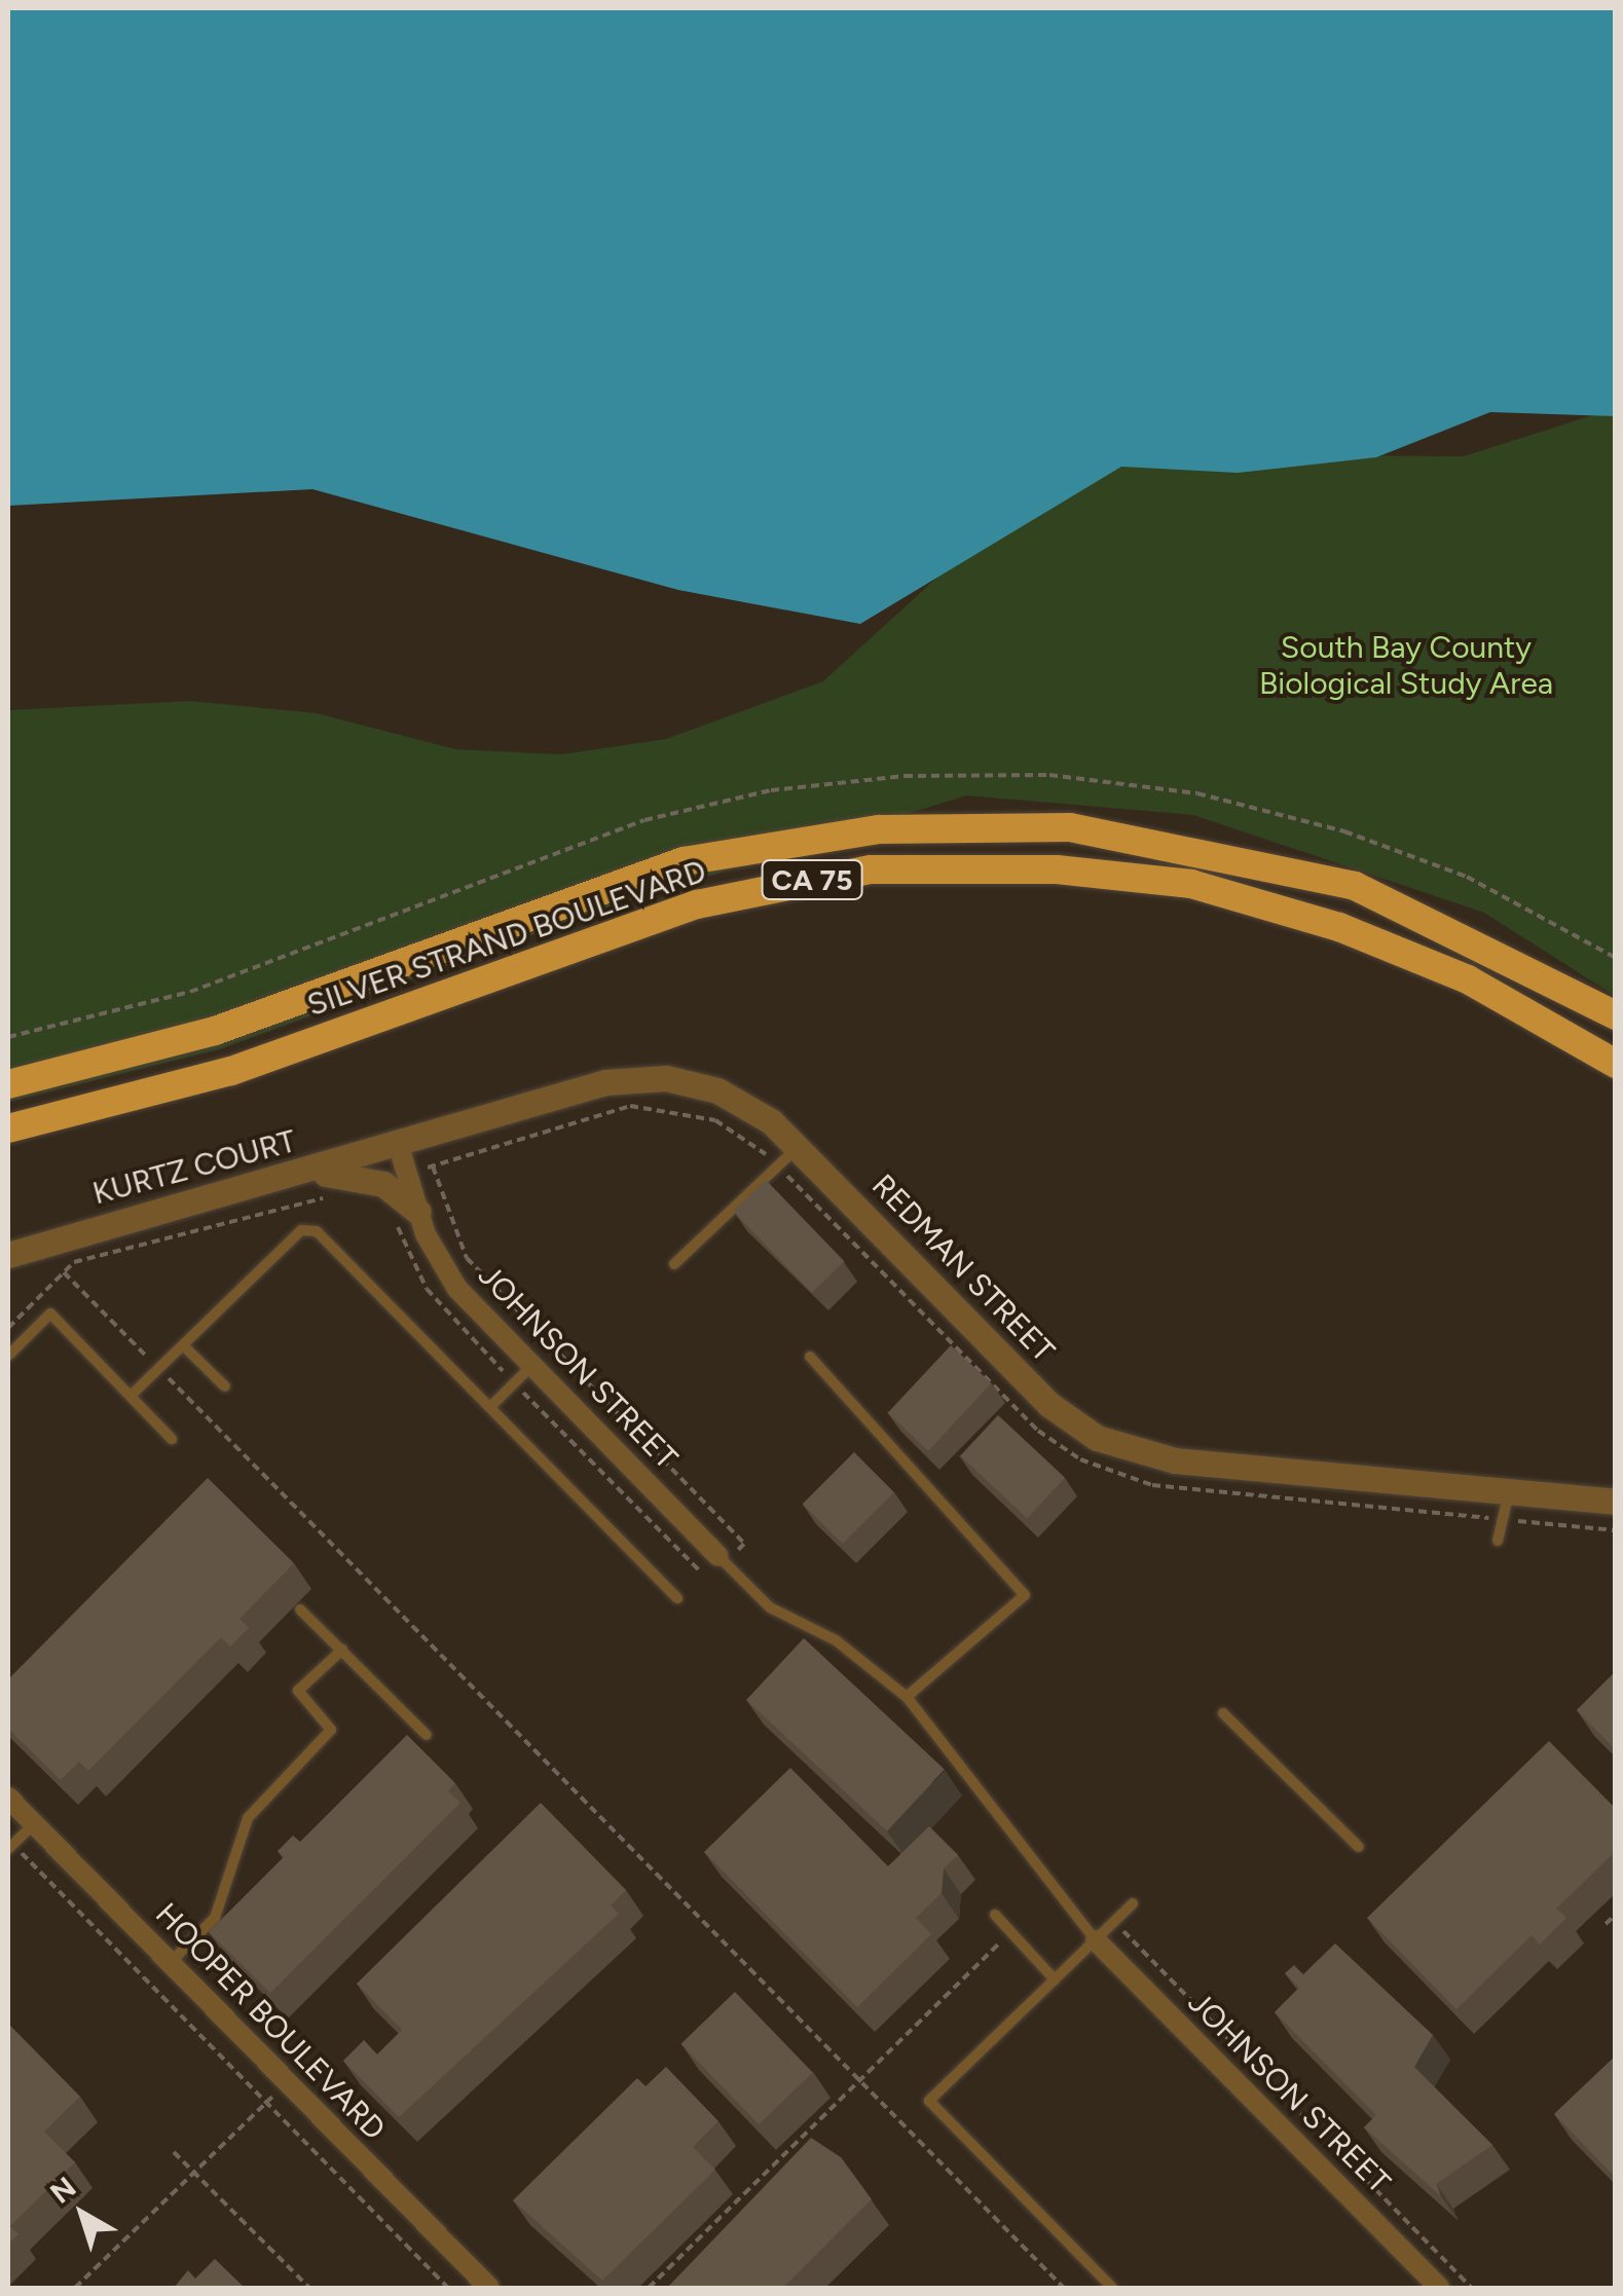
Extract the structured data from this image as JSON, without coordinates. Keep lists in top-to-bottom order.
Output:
{
  "streets": {
    "highway": ["CA 75", "SILVER STRAND BOULEVARD"],
    "street": [
      "KURTZ COURT",
      "REDMAN STREET",
      "JOHNSON STREET",
      "HOOPER BOULEVARD"
    ]
  },
  "crossings": [
    ["KURTZ COURT", "REDMAN STREET"],
    ["KURTZ COURT", "JOHNSON STREET"],
    ["REDMAN STREET", "JOHNSON STREET"]
  ],
  "parks": ["South Bay County Biological Study Area"],
  "north": "top left"
}
